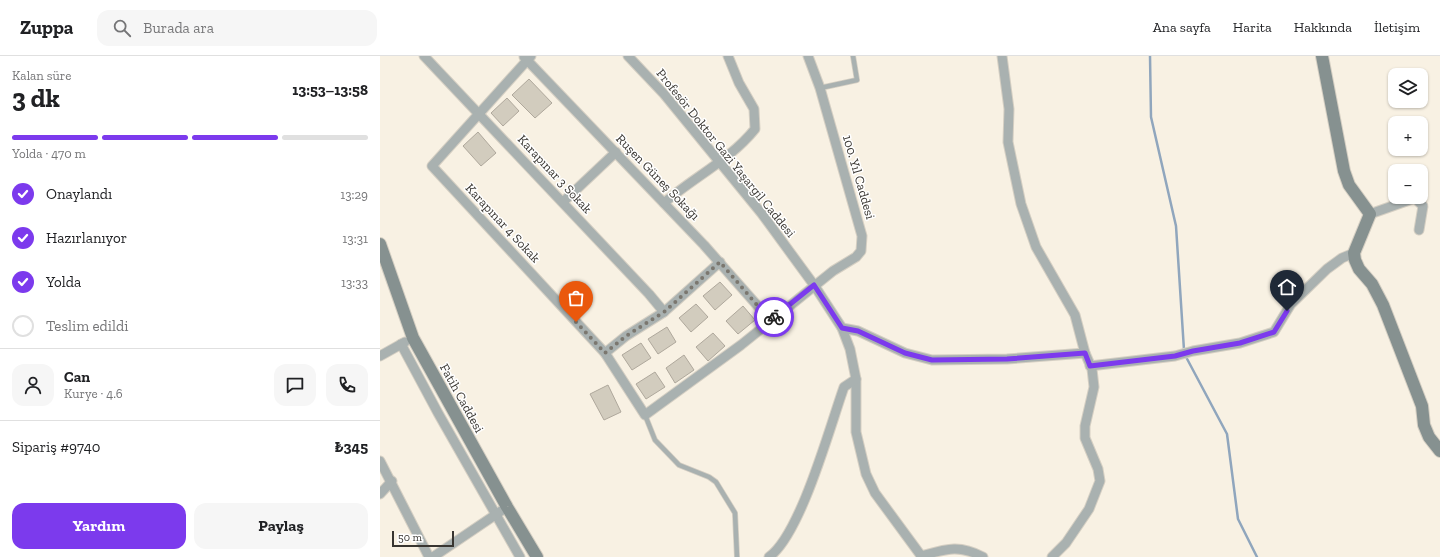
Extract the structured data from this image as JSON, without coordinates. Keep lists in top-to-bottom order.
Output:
{
  "streets": {
    "street": [
      "Profesör Doktor Gazi Yaşargil Caddesi",
      "Karapınar 3 Sokak",
      "Ruşen Güneş Sokağı",
      "100. Yıl Caddesi",
      "Karapınar 4 Sokak",
      "Fatih Caddesi"
    ]
  },
  "crossings": [
    ["Profesör Doktor Gazi Yaşargil Caddesi", "100. Yıl Caddesi"],
    ["Karapınar 3 Sokak", "Karapınar 4 Sokak"],
    ["Ruşen Güneş Sokağı", "100. Yıl Caddesi"],
    ["Ruşen Güneş Sokağı", "Karapınar 4 Sokak"],
    ["100. Yıl Caddesi", "Karapınar 4 Sokak"]
  ],
  "scale_bar": "50 m",
  "page": {
    "header": "Zuppa",
    "search": "Burada ara",
    "nav": [
      "Ana sayfa",
      "Harita",
      "Hakkında",
      "İletişim"
    ],
    "heading": ["3 dk", "Kalan süre", "13:53–13:58"],
    "panel": [
      "Can",
      "Kurye · 4.6",
      "Sipariş #9740",
      "₺345"
    ],
    "map_buttons": ["+", "−"],
    "bar": "Yolda · 470 m",
    "list": [
      ["Onaylandı", "13:29"],
      ["Hazırlanıyor", "13:31"],
      ["Yolda", "13:33"],
      "Teslim edildi"
    ],
    "buttons": ["Yardım", "Paylaş"],
    "scale": "50 m"
  }
}
